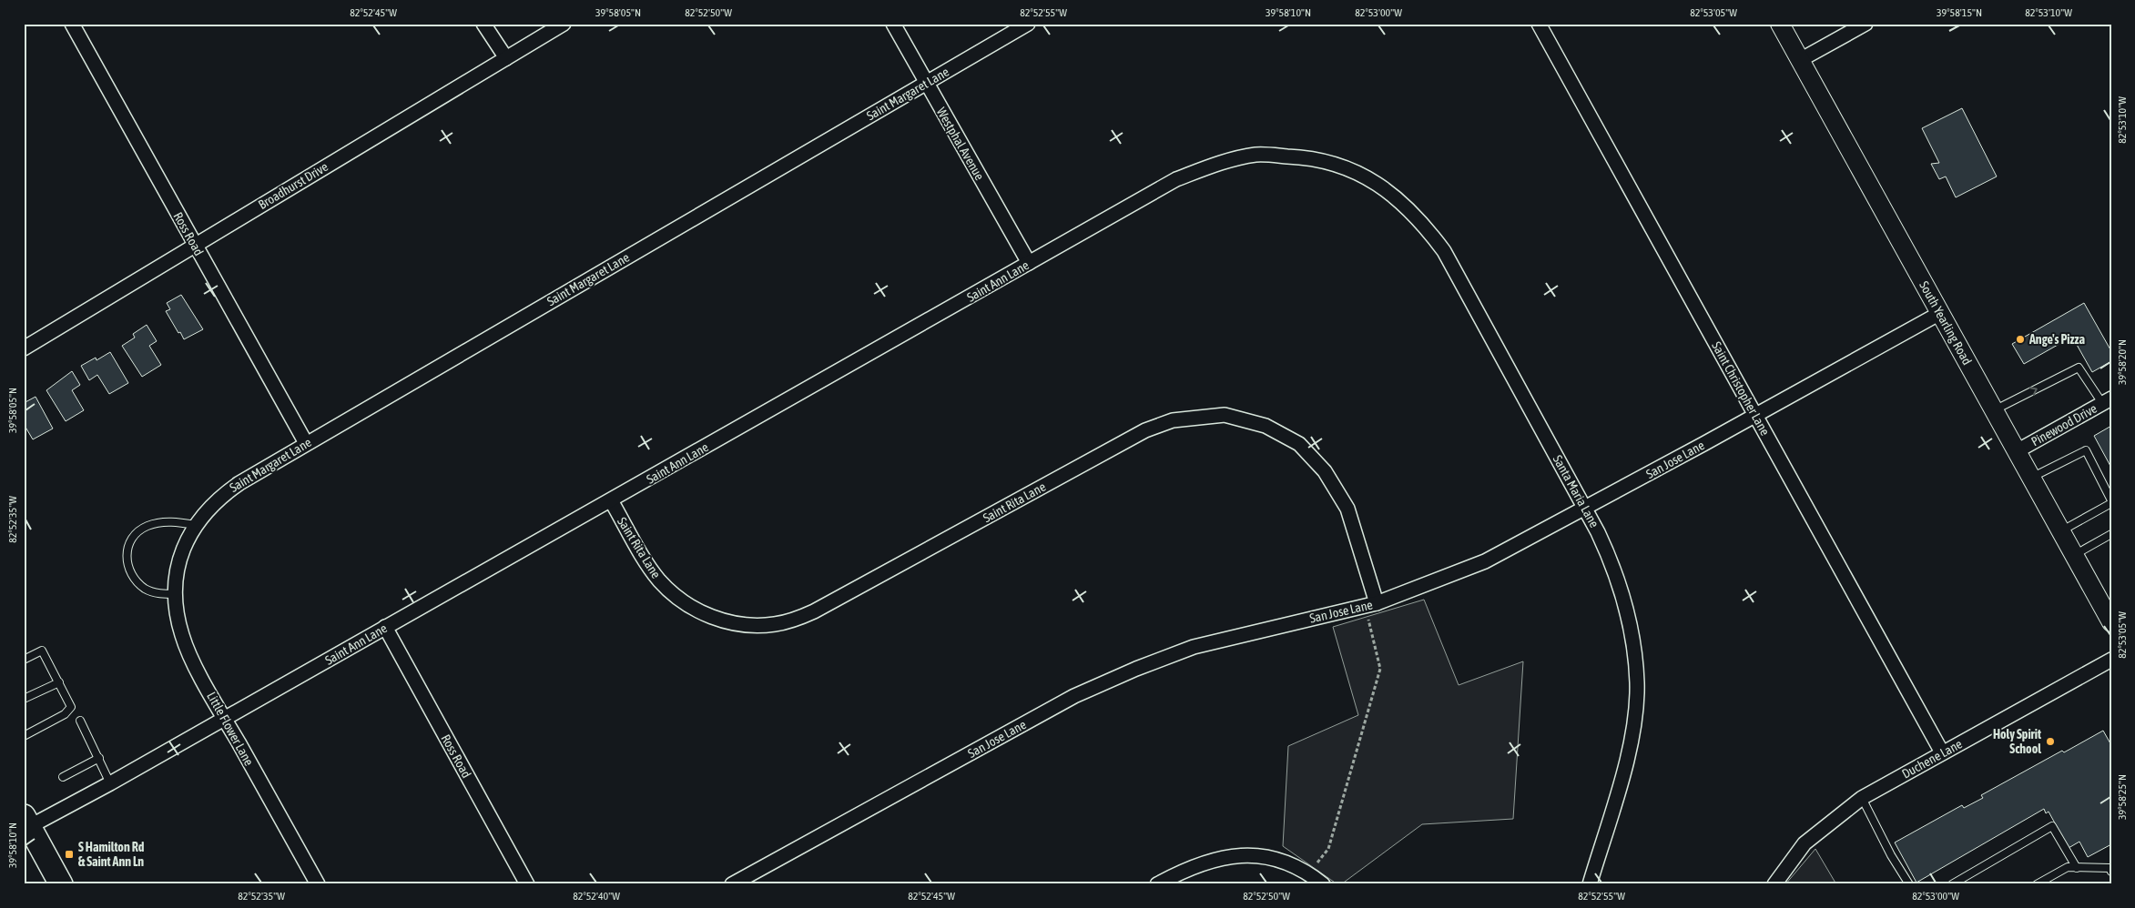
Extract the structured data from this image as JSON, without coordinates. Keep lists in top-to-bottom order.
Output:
{
  "streets": {
    "street": [
      "Saint Margaret Lane",
      "Westphal Avenue",
      "Broadhurst Drive",
      "Ross Road",
      "Saint Ann Lane",
      "South Yearling Road",
      "Saint Christopher Lane",
      "Pinewood Drive",
      "San Jose Lane",
      "Santa Maria Lane",
      "Saint Rita Lane",
      "Little Flower Lane",
      "Duchene Lane"
    ]
  },
  "crossings": [
    ["Saint Margaret Lane", "Westphal Avenue"],
    ["Saint Margaret Lane", "Ross Road"],
    ["Saint Margaret Lane", "Little Flower Lane"],
    ["Westphal Avenue", "Saint Ann Lane"],
    ["Broadhurst Drive", "Ross Road"],
    ["Ross Road", "Saint Ann Lane"],
    ["Saint Ann Lane", "Santa Maria Lane"],
    ["Saint Ann Lane", "Saint Rita Lane"],
    ["Saint Ann Lane", "Little Flower Lane"],
    ["South Yearling Road", "Pinewood Drive"],
    ["South Yearling Road", "San Jose Lane"],
    ["Saint Christopher Lane", "San Jose Lane"],
    ["Saint Christopher Lane", "Duchene Lane"],
    ["San Jose Lane", "Santa Maria Lane"],
    ["San Jose Lane", "Saint Rita Lane"]
  ],
  "places": {
    "other": ["Ange's Pizza", "Holy Spirit School"],
    "transit": ["S Hamilton Rd & Saint Ann Ln"]
  },
  "coordinates": [
    "82°52'45\"W",
    "39°58'05\"N",
    "82°52'50\"W",
    "82°52'55\"W",
    "39°58'10\"N",
    "82°53'00\"W",
    "82°53'05\"W",
    "39°58'15\"N",
    "82°53'10\"W",
    "39°58'20\"N",
    "82°52'35\"W",
    "39°58'25\"N",
    "82°52'40\"W"
  ]
}
